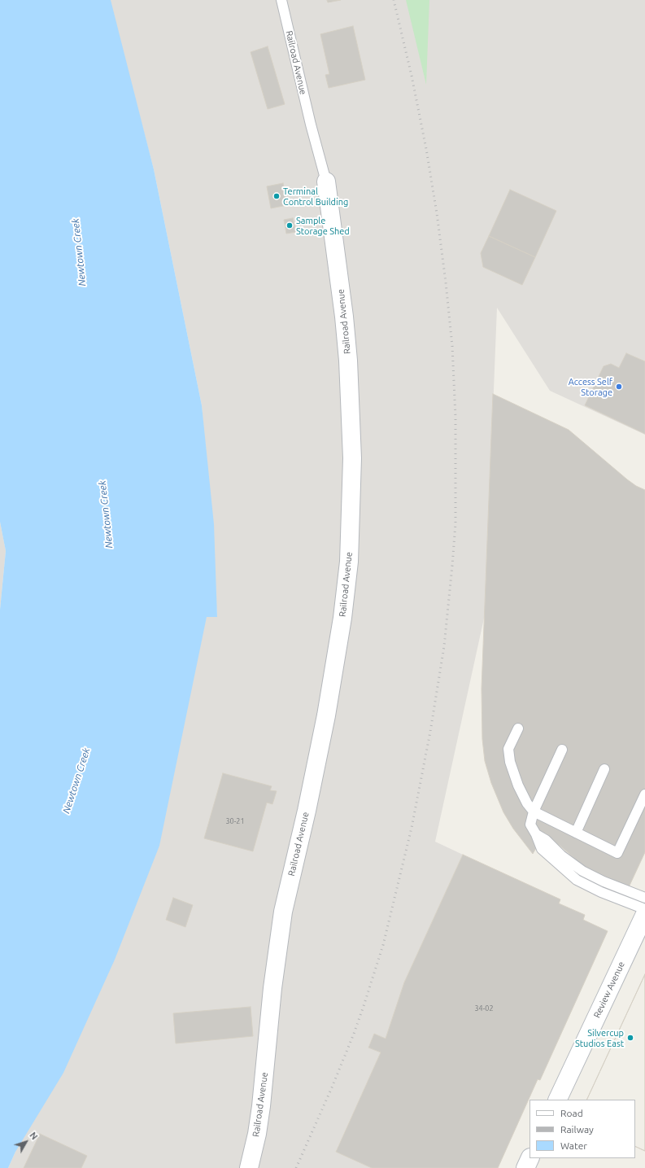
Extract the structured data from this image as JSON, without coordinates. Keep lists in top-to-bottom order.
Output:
{
  "streets": {
    "street": ["Railroad Avenue", "Review Avenue"]
  },
  "water": ["Newtown Creek"],
  "places": [
    "Terminal Control Building",
    "Sample Storage Shed",
    "Access Self Storage",
    "Silvercup Studios East"
  ],
  "house_numbers": ["30-21", "34-02"],
  "legend": ["Road", "Railway", "Water"],
  "north": "top right"
}
